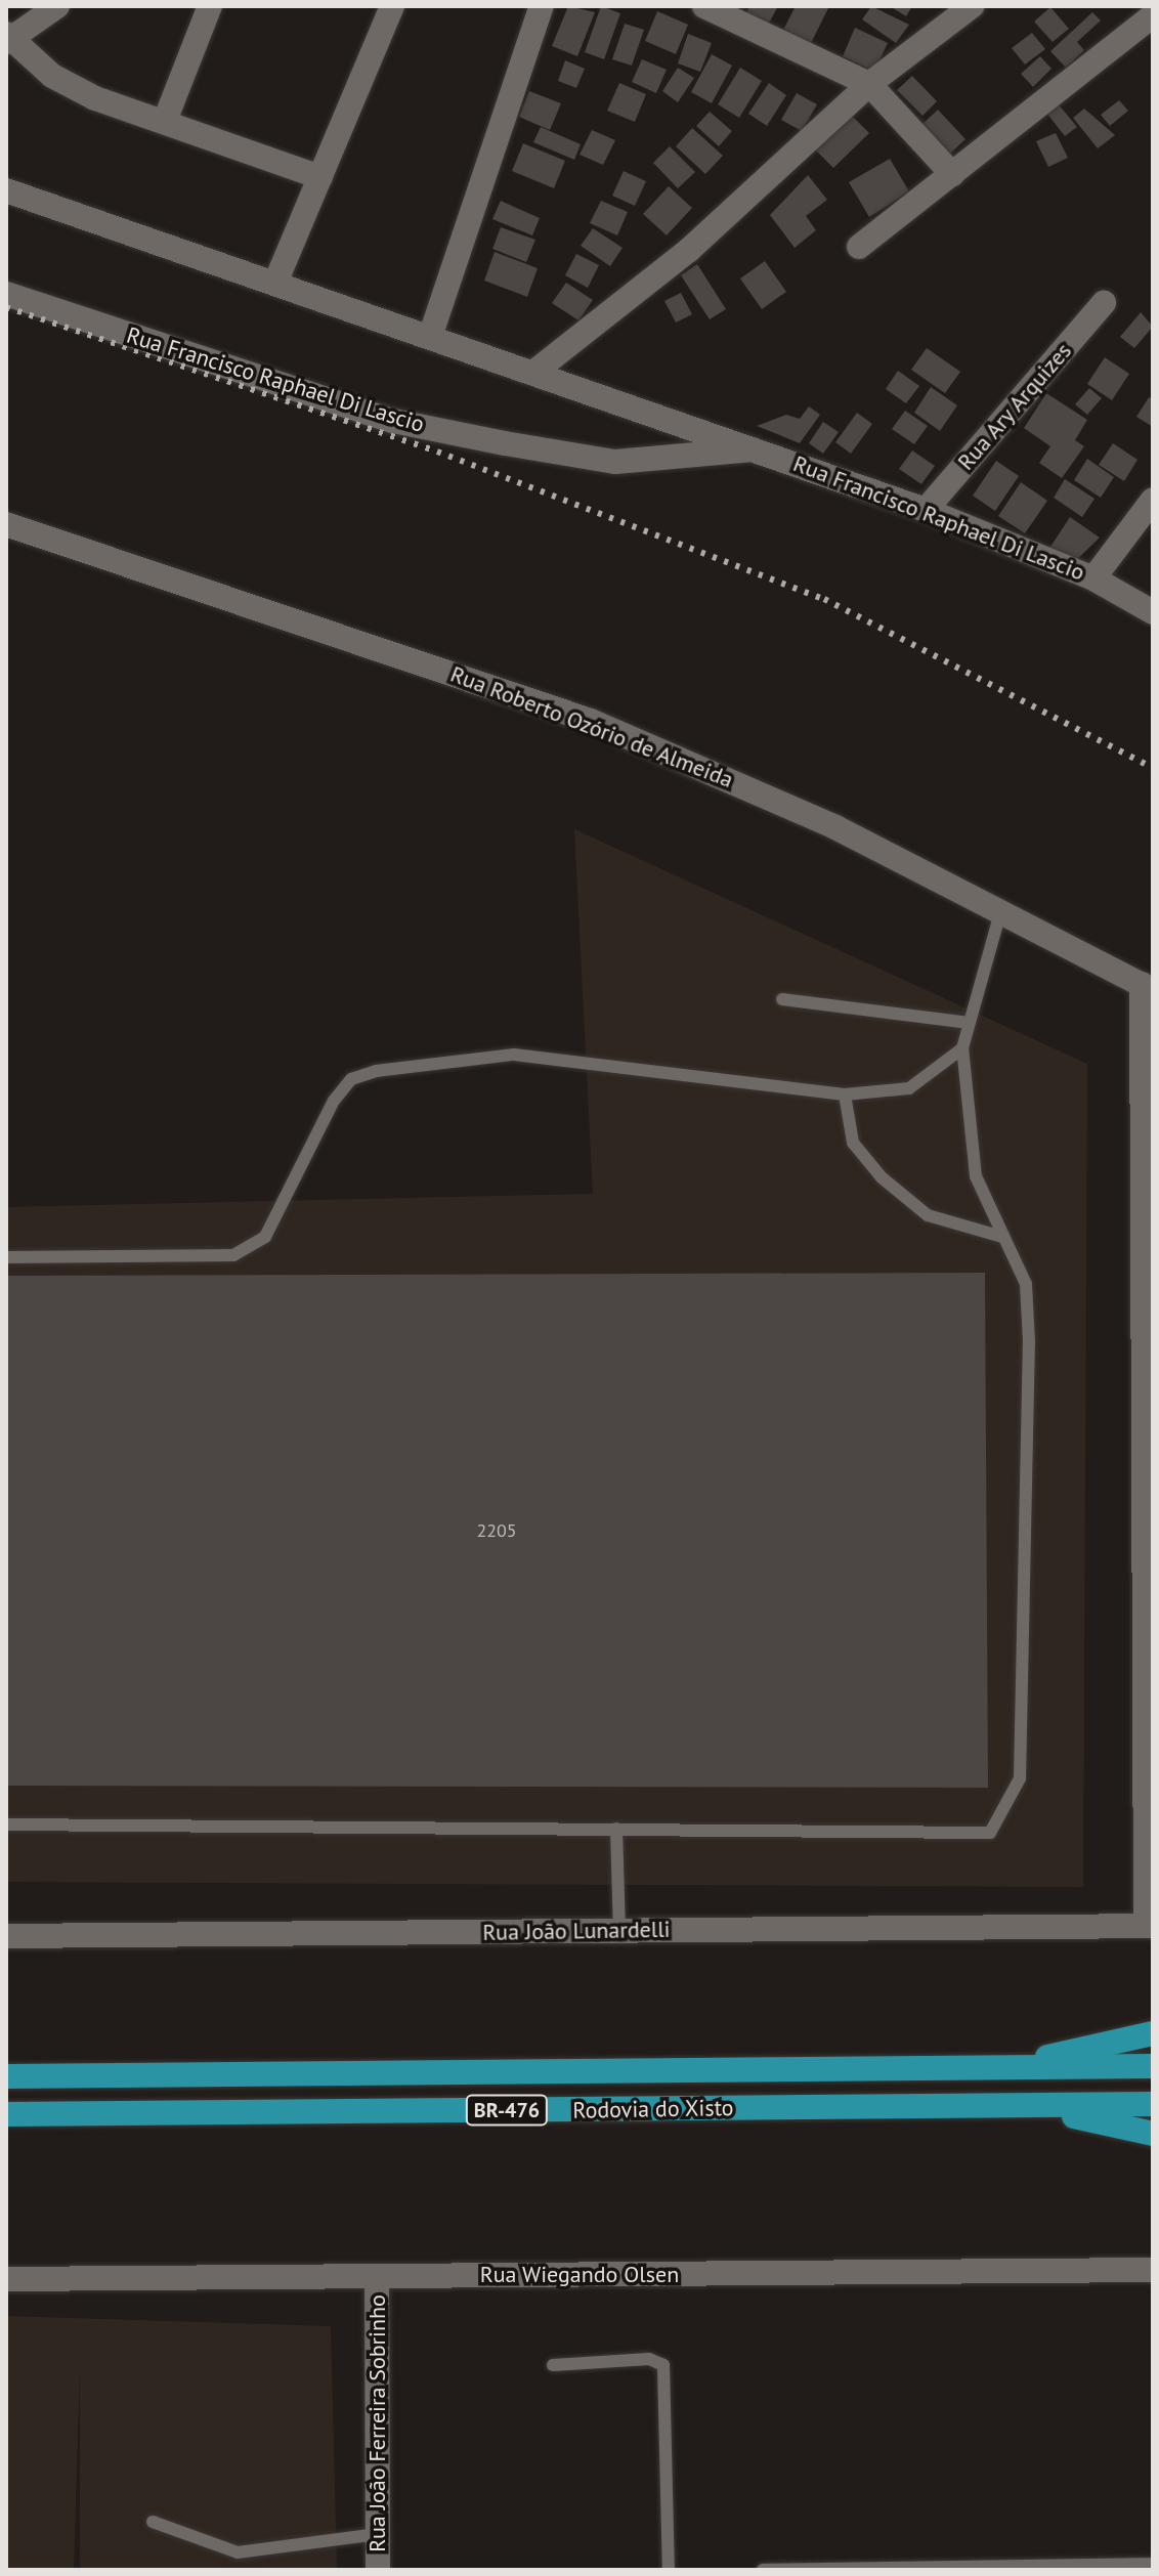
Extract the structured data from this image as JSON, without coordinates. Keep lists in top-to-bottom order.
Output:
{
  "streets": {
    "highway": ["Rodovia do Xisto", "BR-476"],
    "street": [
      "Rua Francisco Raphael Di Lascio",
      "Rua Ary Arquizes",
      "Rua Roberto Ozório de Almeida",
      "Rua João Lunardelli",
      "Rua Wiegando Olsen",
      "Rua João Ferreira Sobrinho"
    ]
  },
  "crossings": [
    ["Rua Francisco Raphael Di Lascio", "Rua Ary Arquizes"],
    ["Rua Wiegando Olsen", "Rua João Ferreira Sobrinho"]
  ],
  "house_numbers": ["2205"]
}
